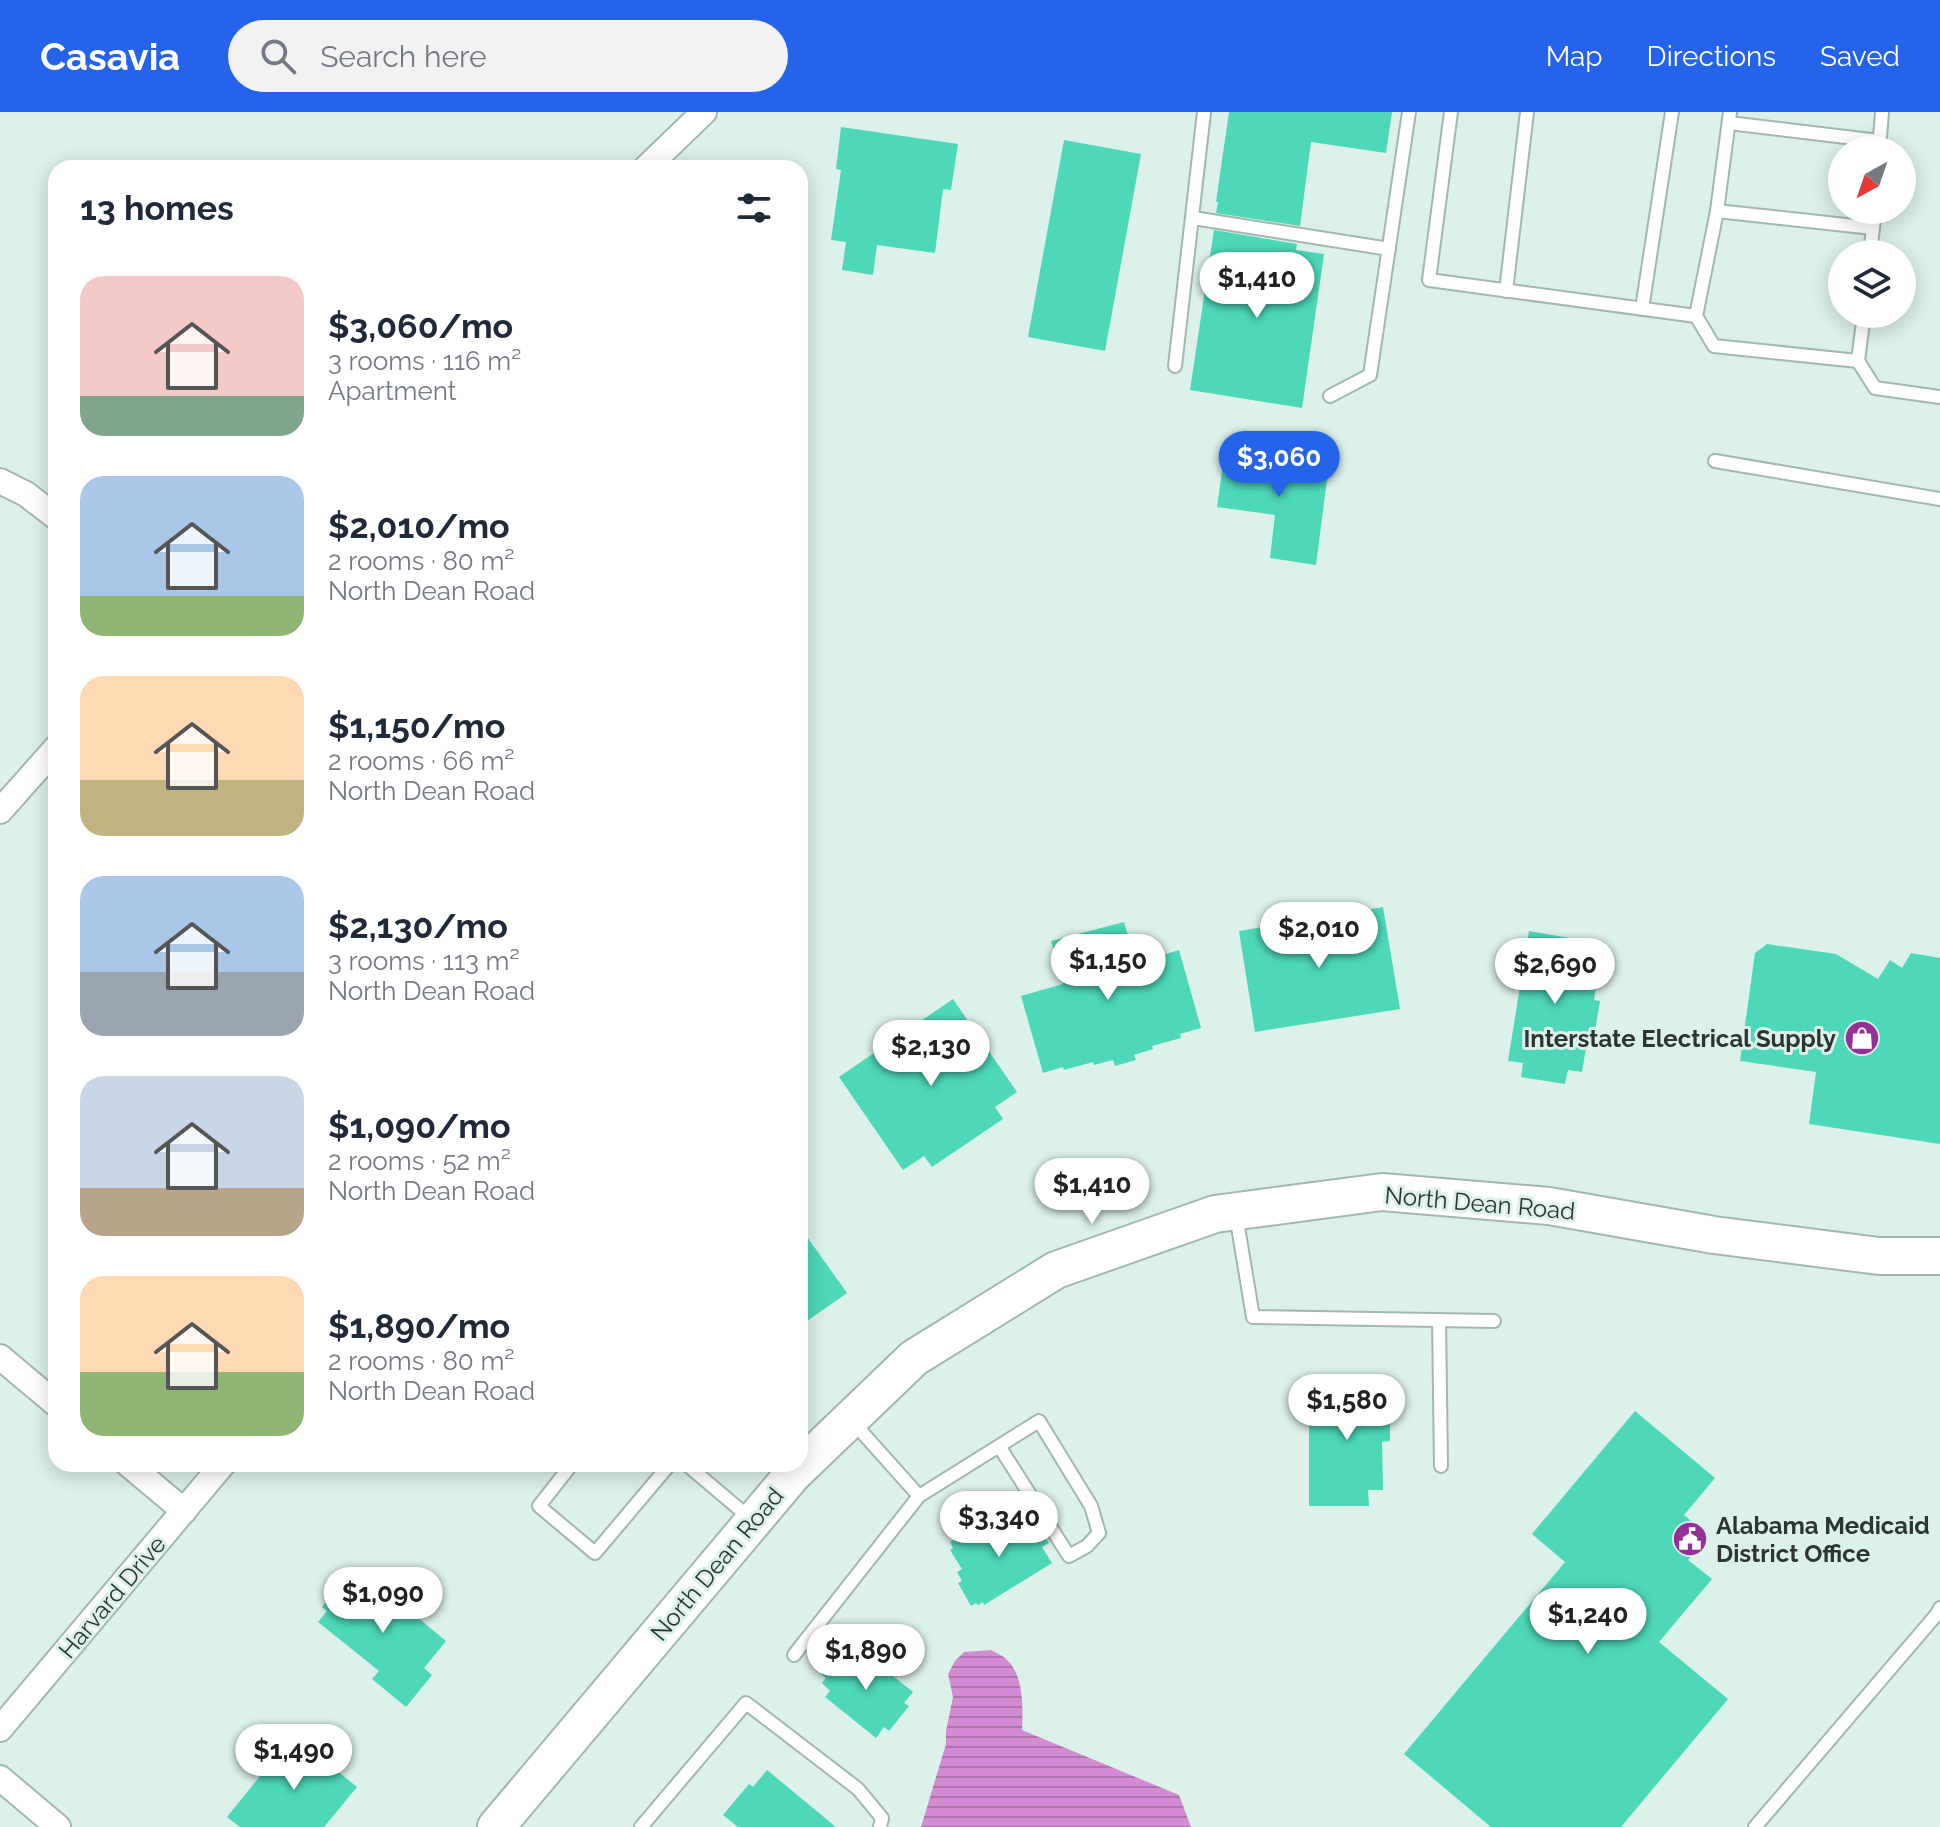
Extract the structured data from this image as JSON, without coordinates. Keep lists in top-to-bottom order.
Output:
{
  "streets": {
    "street": ["North Dean Road", "Harvard Drive"]
  },
  "places": {
    "shop": ["Interstate Electrical Supply"],
    "public building": ["Alabama Medicaid District Office"]
  },
  "north": "bottom left",
  "page": {
    "header": "Casavia",
    "search": "Search here",
    "nav": ["Map", "Directions", "Saved"],
    "heading": "13 homes",
    "price": [
      "$1,410",
      "$3,060",
      "$2,010",
      "$1,150",
      "$2,690",
      "$2,130",
      "$1,410",
      "$1,580",
      "$3,340",
      "$1,090",
      "$1,240",
      "$1,890",
      "$1,490"
    ],
    "list": [
      {
        "name": "$3,060/mo",
        "note": "3 rooms · 116 m² · Apartment"
      },
      {
        "name": "$2,010/mo",
        "note": "2 rooms · 80 m² · North Dean Road"
      },
      {
        "name": "$1,150/mo",
        "note": "2 rooms · 66 m² · North Dean Road"
      },
      {
        "name": "$2,130/mo",
        "note": "3 rooms · 113 m² · North Dean Road"
      },
      {
        "name": "$1,090/mo",
        "note": "2 rooms · 52 m² · North Dean Road"
      },
      {
        "name": "$1,890/mo",
        "note": "2 rooms · 80 m² · North Dean Road"
      }
    ]
  }
}
